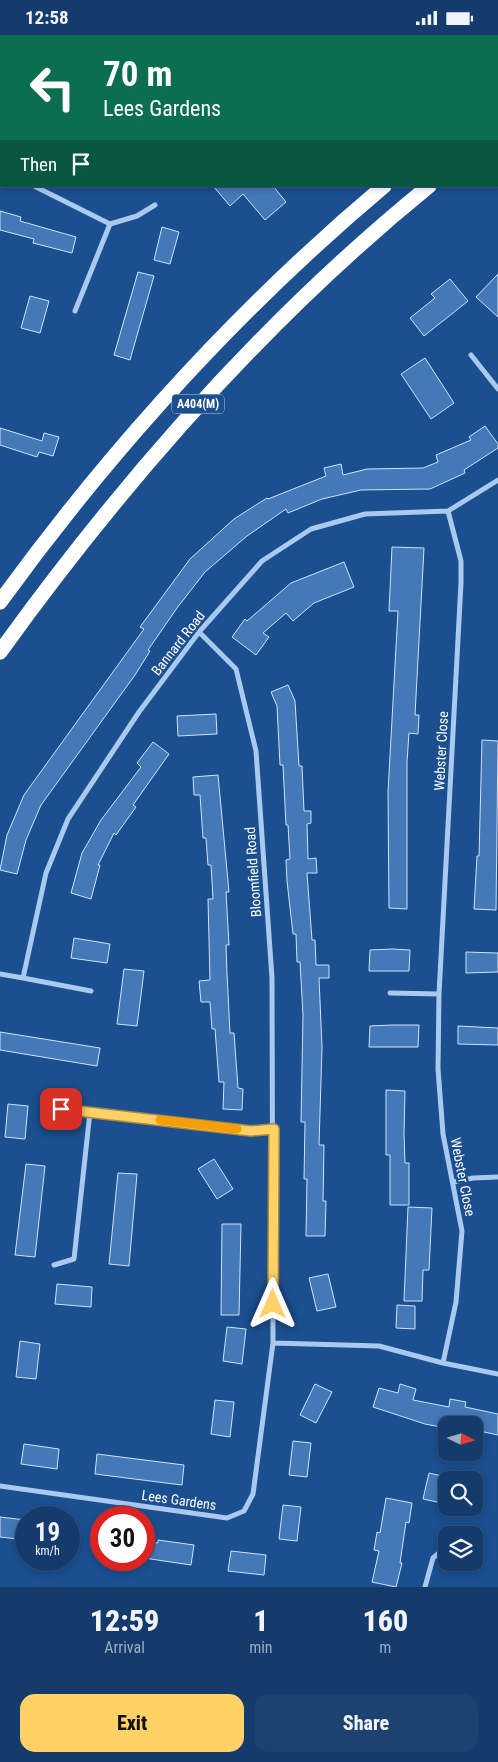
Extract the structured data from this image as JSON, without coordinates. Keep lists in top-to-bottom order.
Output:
{
  "streets": {
    "highway": ["A404(M)"],
    "street": [
      "Bannard Road",
      "Webster Close",
      "Bloomfield Road",
      "Lees Gardens"
    ]
  },
  "crossings": [
    ["Bannard Road", "Webster Close"],
    ["Bannard Road", "Bloomfield Road"],
    ["Bloomfield Road", "Lees Gardens"]
  ],
  "north": "right",
  "page": {
    "status": "12:58",
    "turn": ["70 m", "Lees Gardens"],
    "then": "Then",
    "speed": "19 km/h",
    "limit": "30",
    "eta": [
      "12:59",
      "Arrival",
      "1",
      "min",
      "160",
      "m"
    ],
    "buttons": ["Exit", "Share"]
  }
}
